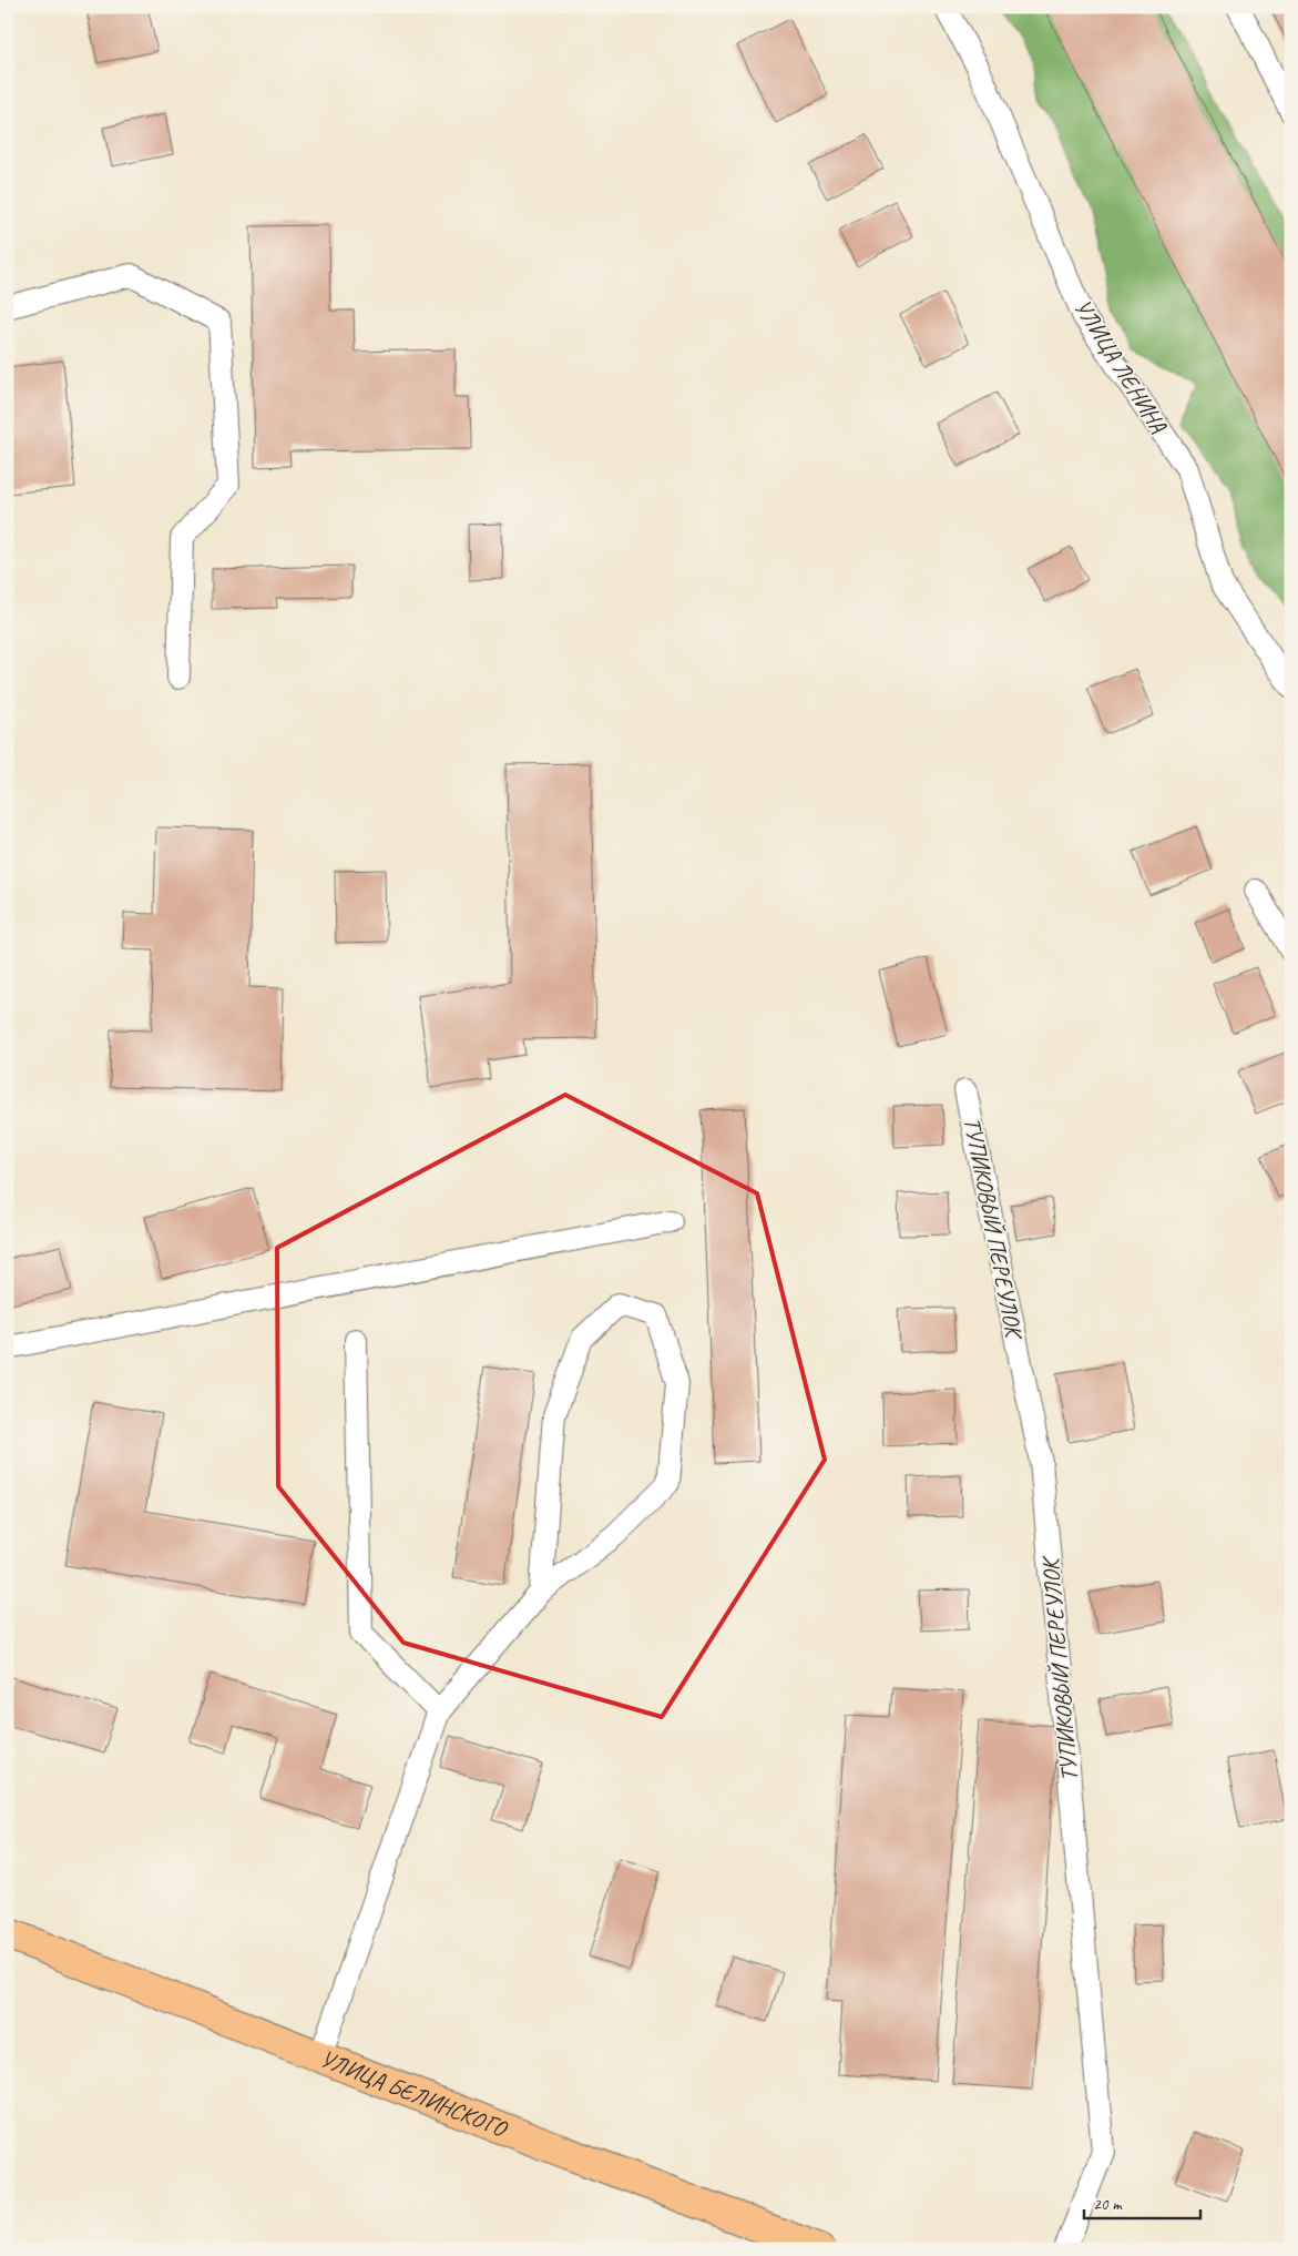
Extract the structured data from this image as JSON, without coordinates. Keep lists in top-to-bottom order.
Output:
{
  "streets": {
    "main road": ["УЛИЦА БЕЛИНСКОГО"],
    "lane": ["УЛИЦА ЛЕНИНА", "ТУПИКОВЫЙ ПЕРЕУЛОК"]
  },
  "scale_bar": "20 m"
}
